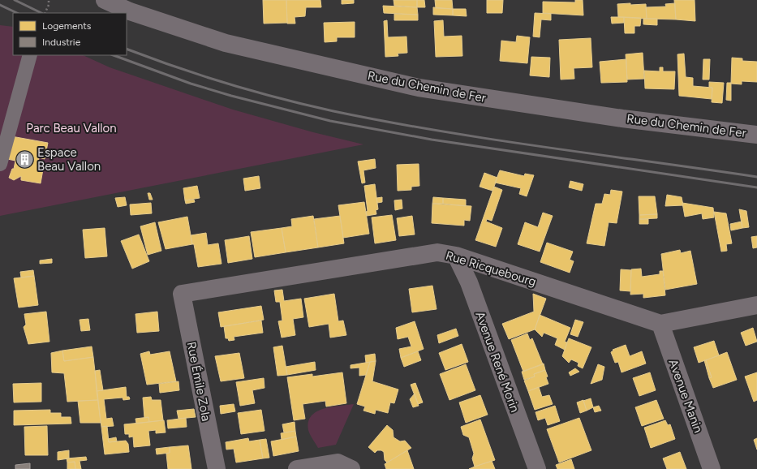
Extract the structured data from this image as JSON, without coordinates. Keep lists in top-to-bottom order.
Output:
{
  "streets": {
    "street": [
      "Rue du Chemin de Fer",
      "Rue Ricquebourg",
      "Avenue René Morin",
      "Rue Émile Zola",
      "Avenue Manin"
    ]
  },
  "crossings": [
    ["Rue Ricquebourg", "Avenue René Morin"],
    ["Rue Ricquebourg", "Rue Émile Zola"],
    ["Rue Ricquebourg", "Avenue Manin"]
  ],
  "parks": ["Parc Beau Vallon"],
  "places": {
    "building": ["Espace Beau Vallon"]
  },
  "legend": ["Logements", "Industrie"]
}
